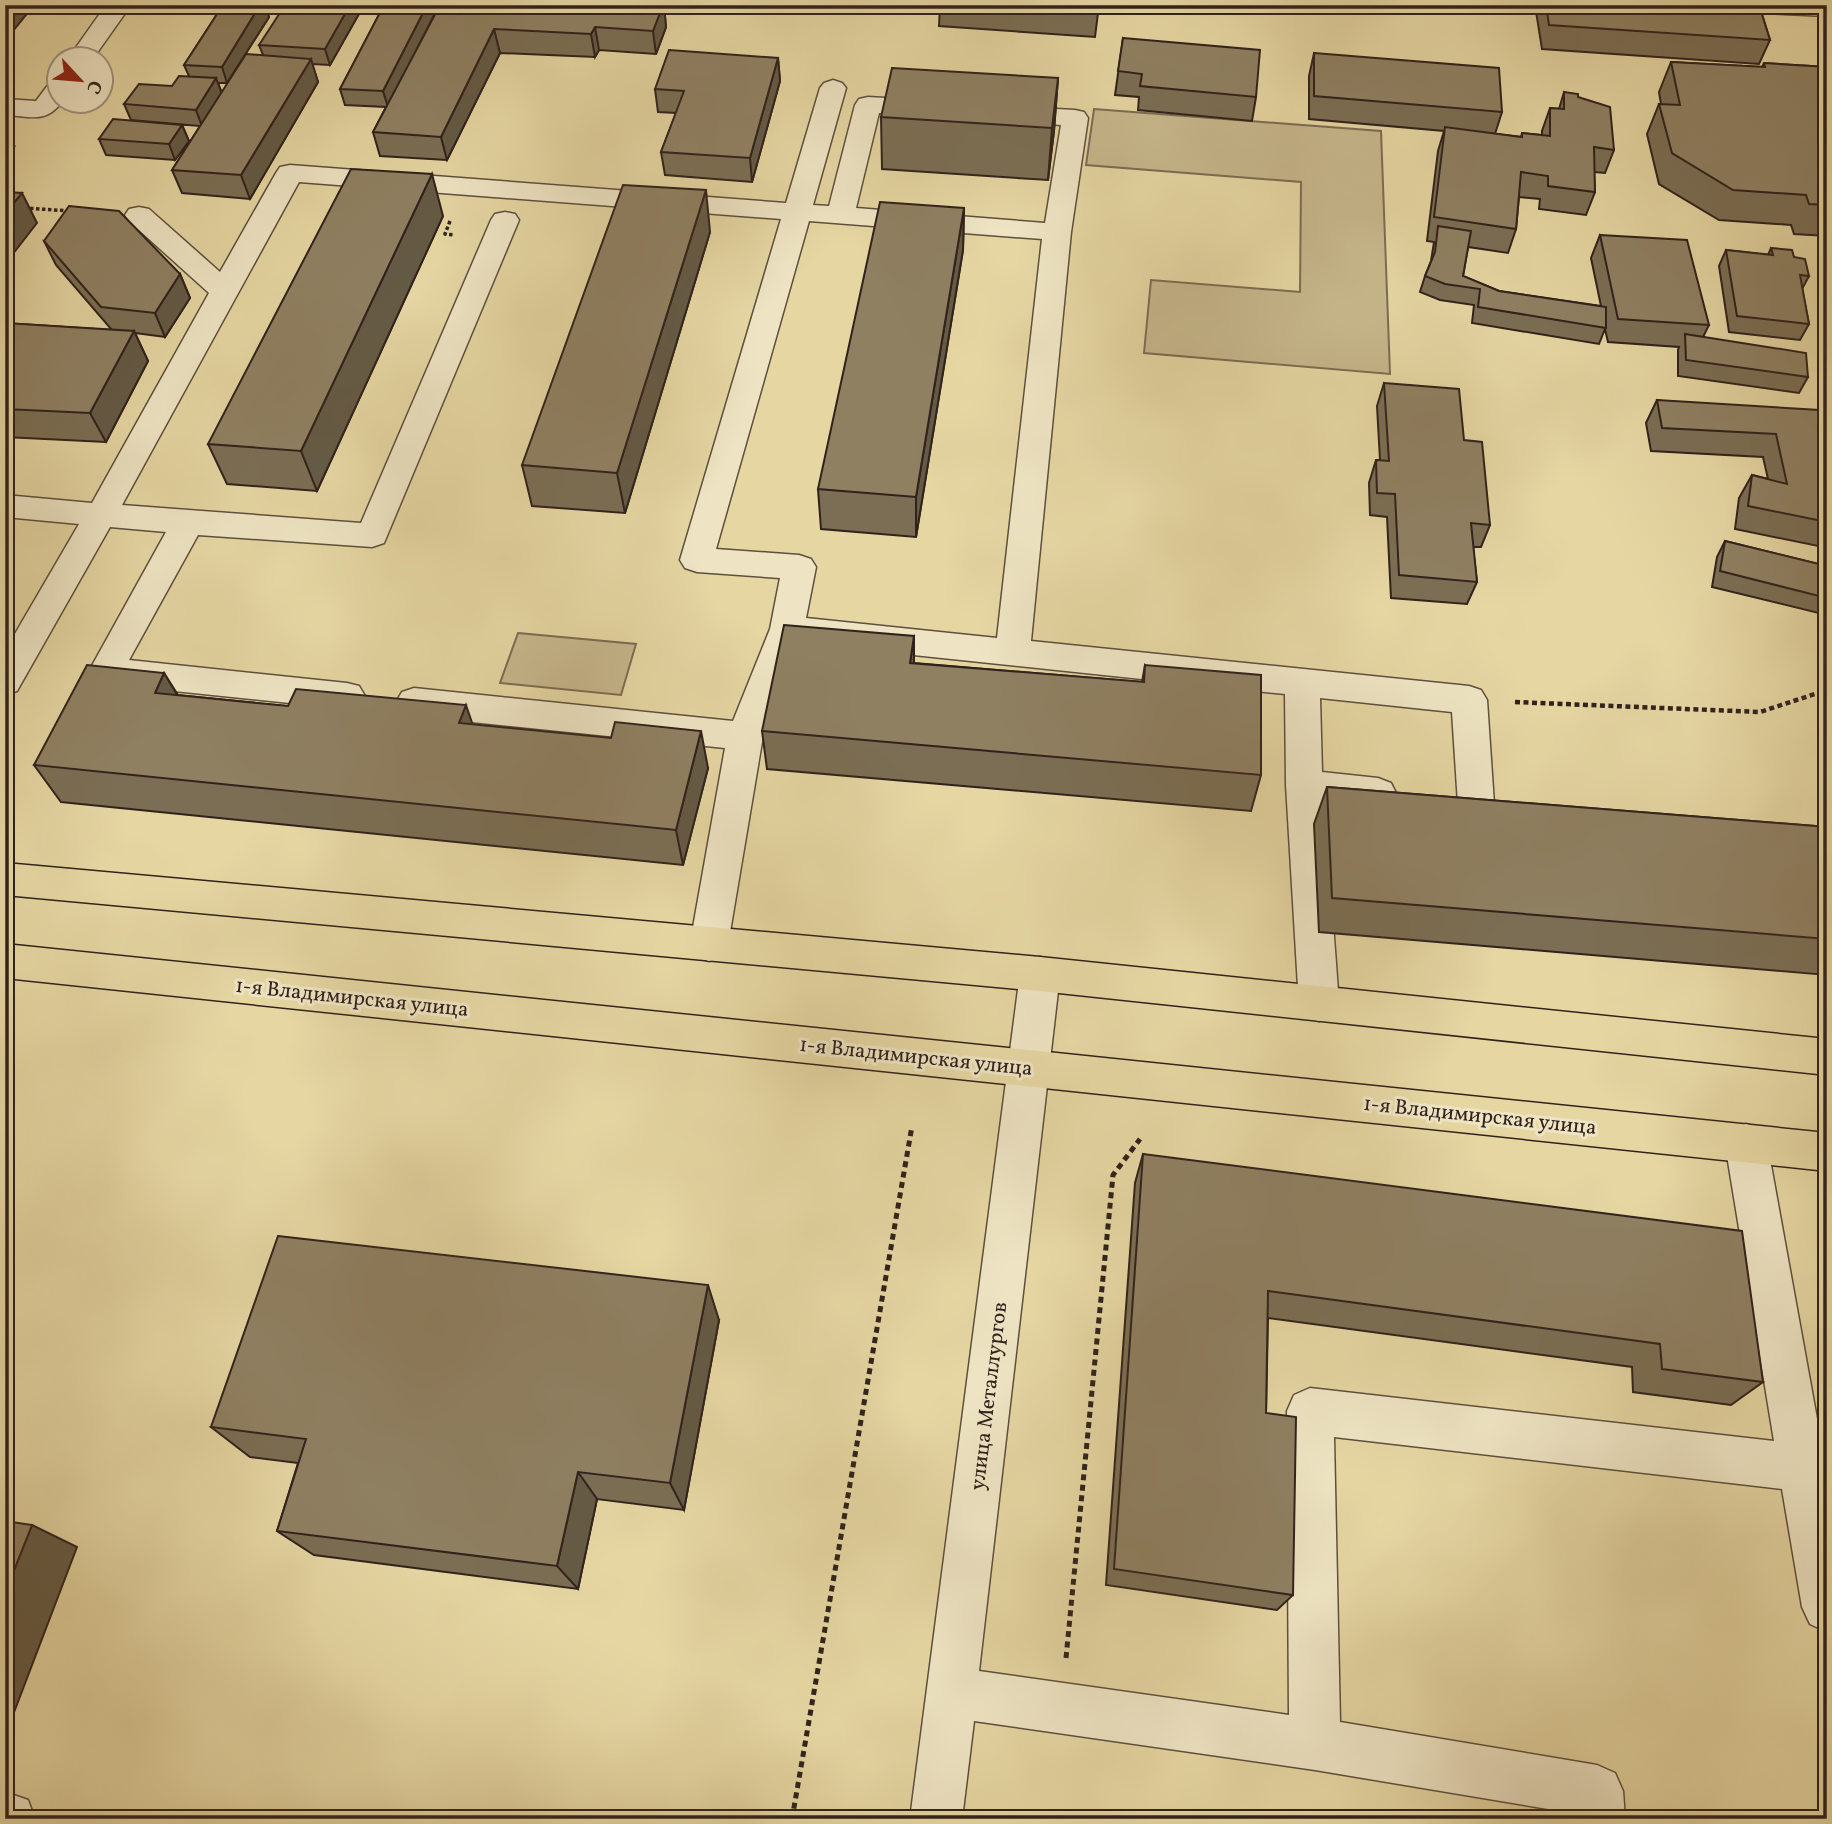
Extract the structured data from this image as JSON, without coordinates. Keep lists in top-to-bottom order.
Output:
{
  "streets": {
    "main road": ["1-я Владимирская улица"],
    "street": ["улица Металлургов"]
  },
  "crossings": [
    ["1-я Владимирская улица", "улица Металлургов"]
  ],
  "north": "bottom right"
}
